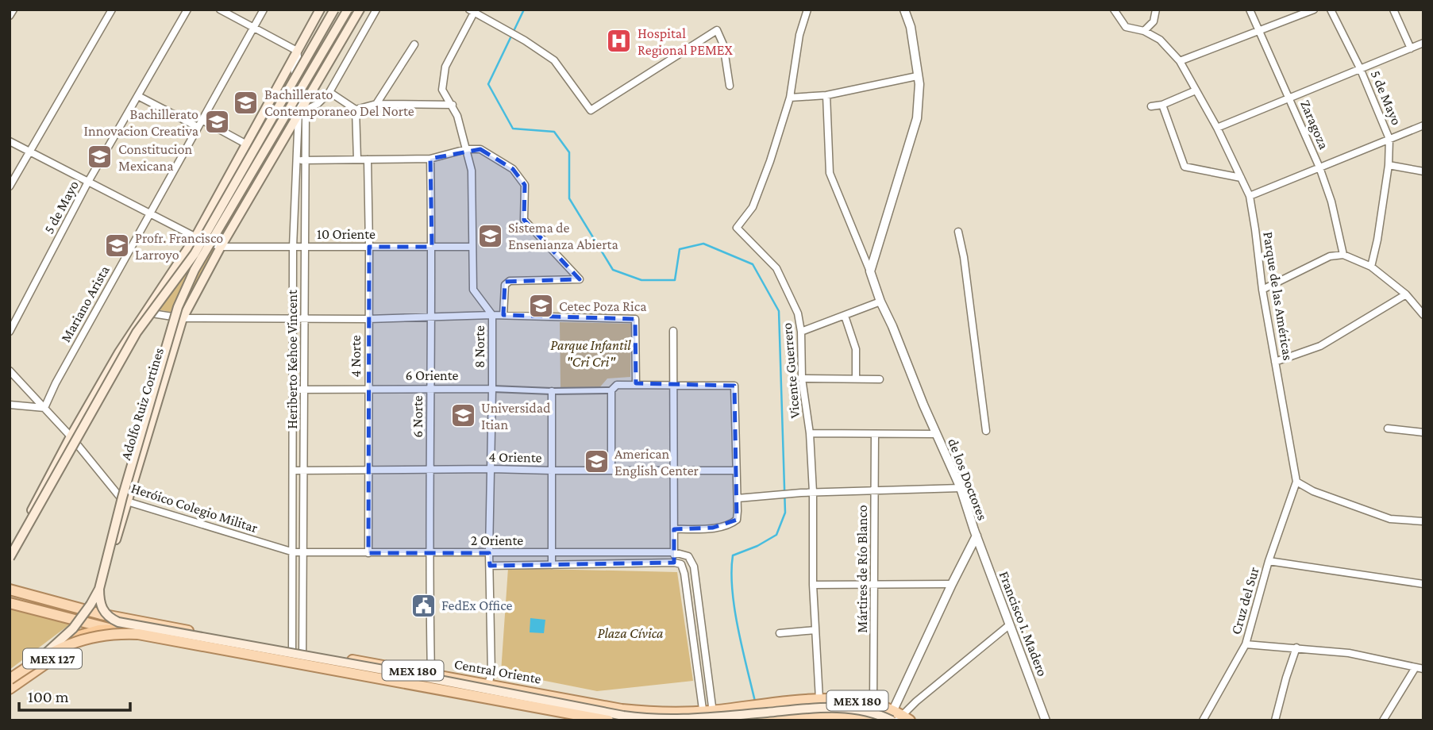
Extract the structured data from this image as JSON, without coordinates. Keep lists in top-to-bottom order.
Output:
{
  "streets": {
    "main road": [
      "Adolfo Ruiz Cortines",
      "MEX 127",
      "MEX 180",
      "Central Oriente"
    ],
    "street": [
      "5 de Mayo",
      "Zaragoza",
      "10 Oriente",
      "Parque de las Américas",
      "Mariano Arista",
      "8 Norte",
      "4 Norte",
      "Heriberto Kehoe Vincent",
      "Vicente Guerrero",
      "6 Oriente",
      "6 Norte",
      "4 Oriente",
      "de los Doctores",
      "Heróico Colegio Militar",
      "2 Oriente",
      "Mártires de Río Blanco",
      "Cruz del Sur",
      "Francisco I. Madero"
    ]
  },
  "crossings": [
    ["10 Oriente", "8 Norte"],
    ["10 Oriente", "4 Norte"],
    ["10 Oriente", "Heriberto Kehoe Vincent"],
    ["10 Oriente", "Adolfo Ruiz Cortines"],
    ["10 Oriente", "6 Norte"],
    ["Parque de las Américas", "Cruz del Sur"],
    ["Mariano Arista", "Heróico Colegio Militar"],
    ["8 Norte", "6 Oriente"],
    ["8 Norte", "4 Oriente"],
    ["8 Norte", "2 Oriente"],
    ["8 Norte", "MEX 180"],
    ["8 Norte", "Central Oriente"],
    ["4 Norte", "6 Oriente"],
    ["4 Norte", "4 Oriente"],
    ["4 Norte", "2 Oriente"],
    ["Heriberto Kehoe Vincent", "6 Oriente"],
    ["Heriberto Kehoe Vincent", "Adolfo Ruiz Cortines"],
    ["Heriberto Kehoe Vincent", "4 Oriente"],
    ["Heriberto Kehoe Vincent", "Heróico Colegio Militar"],
    ["Heriberto Kehoe Vincent", "2 Oriente"],
    ["Heriberto Kehoe Vincent", "MEX 180"],
    ["Heriberto Kehoe Vincent", "Central Oriente"],
    ["Vicente Guerrero", "MEX 180"],
    ["Vicente Guerrero", "Central Oriente"],
    ["6 Oriente", "6 Norte"],
    ["6 Oriente", "4 Oriente"],
    ["Adolfo Ruiz Cortines", "Heróico Colegio Militar"],
    ["Adolfo Ruiz Cortines", "MEX 127"],
    ["Adolfo Ruiz Cortines", "MEX 180"],
    ["Adolfo Ruiz Cortines", "Central Oriente"],
    ["6 Norte", "4 Oriente"],
    ["6 Norte", "2 Oriente"],
    ["6 Norte", "Central Oriente"],
    ["de los Doctores", "Francisco I. Madero"],
    ["de los Doctores", "MEX 180"],
    ["Heróico Colegio Militar", "2 Oriente"],
    ["Mártires de Río Blanco", "MEX 180"],
    ["MEX 127", "MEX 180"],
    ["MEX 180", "Central Oriente"]
  ],
  "parks": ["Parque Infantil \"Cri Cri\"", "Plaza Cívica"],
  "places": {
    "hospital": ["Hospital Regional PEMEX"],
    "school or university": [
      "Bachillerato Contemporaneo Del Norte",
      "Bachillerato Innovacion Creativa",
      "Constitucion Mexicana",
      "Sistema de Ensenianza Abierta",
      "Profr. Francisco Larroyo",
      "Cetec Poza Rica",
      "Universidad Itian",
      "American English Center"
    ],
    "public building": ["FedEx Office"]
  },
  "scale_bar": "100 m"
}
